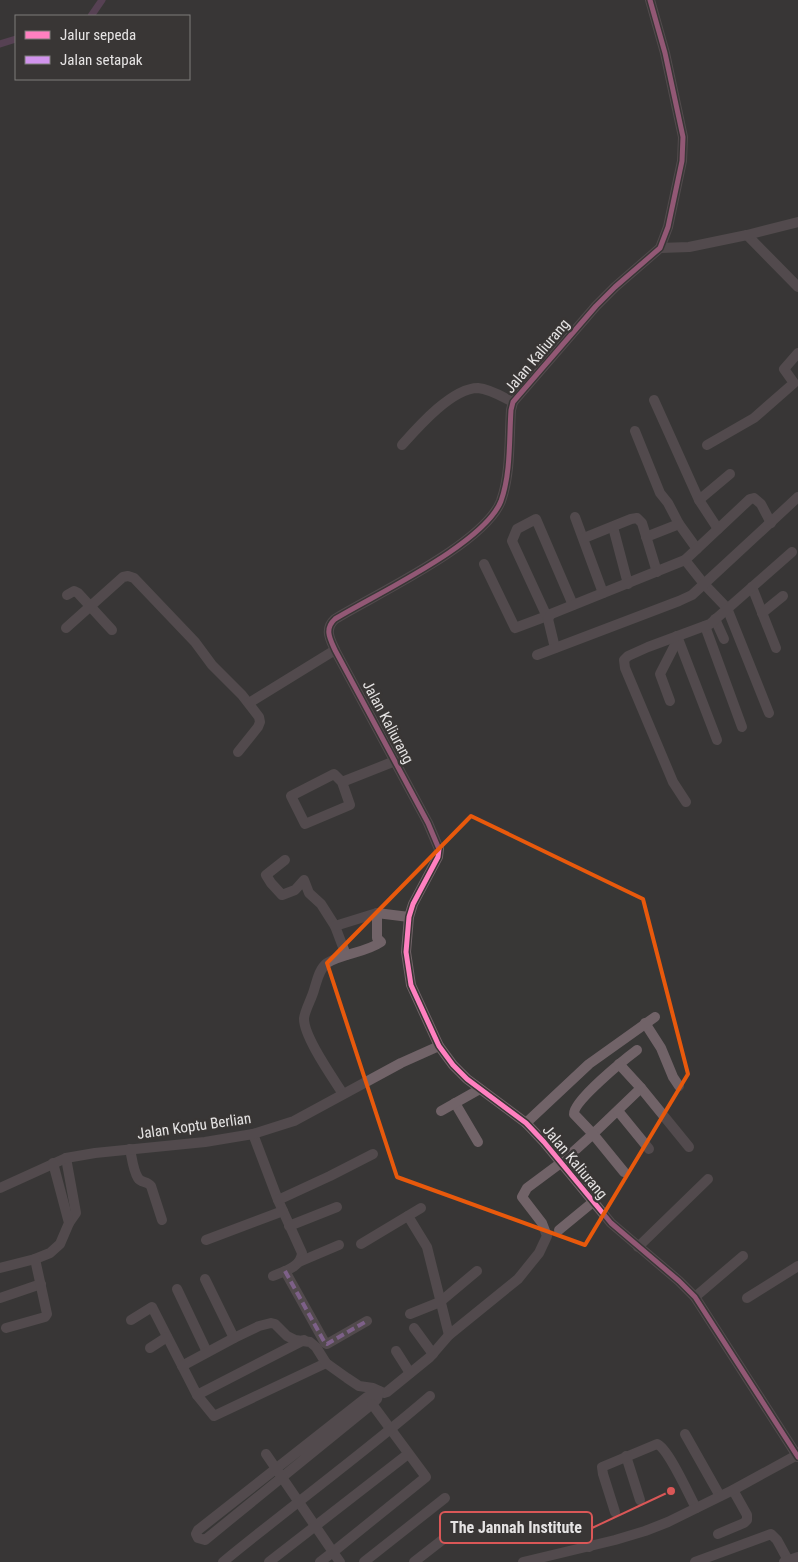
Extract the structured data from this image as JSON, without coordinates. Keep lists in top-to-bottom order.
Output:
{
  "streets": {
    "street": ["Jalan Kaliurang", "Jalan Koptu Berlian"]
  },
  "crossings": [
    ["Jalan Kaliurang", "Jalan Koptu Berlian"]
  ],
  "places": ["The Jannah Institute"],
  "legend": ["Jalur sepeda", "Jalan setapak"]
}
